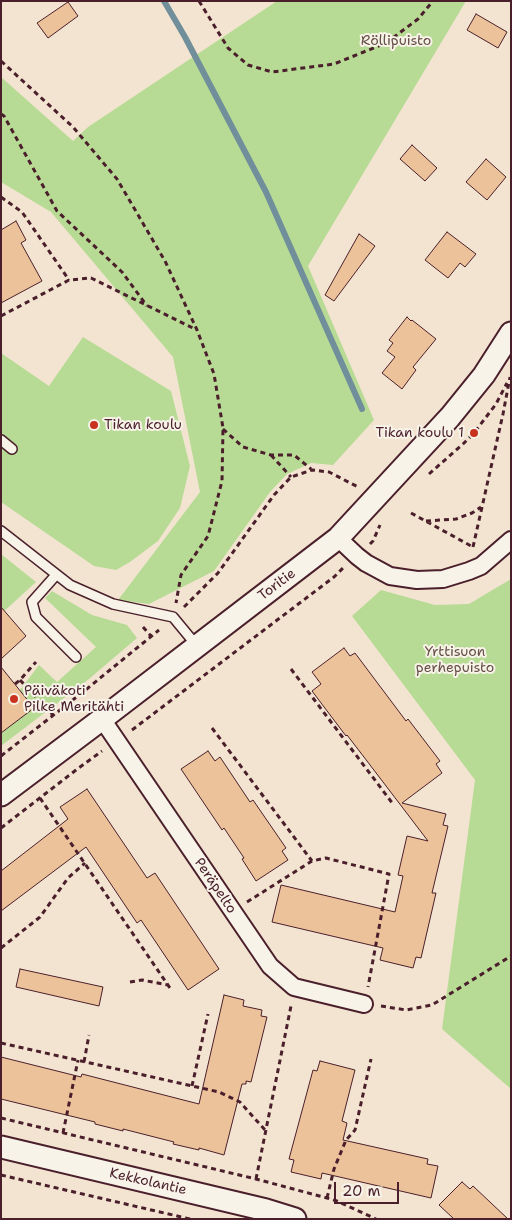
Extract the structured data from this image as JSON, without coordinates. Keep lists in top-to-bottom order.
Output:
{
  "streets": {
    "street": ["Toritie", "Peräpelto", "Kekkolantie"]
  },
  "crossings": [
    ["Toritie", "Peräpelto"]
  ],
  "parks": ["Röllipuisto", "Yrttisuon perhepuisto"],
  "places": ["Tikan koulu", "Tikan koulu 1", "Päiväkoti Pilke Meritähti"],
  "scale_bar": "20 m"
}
